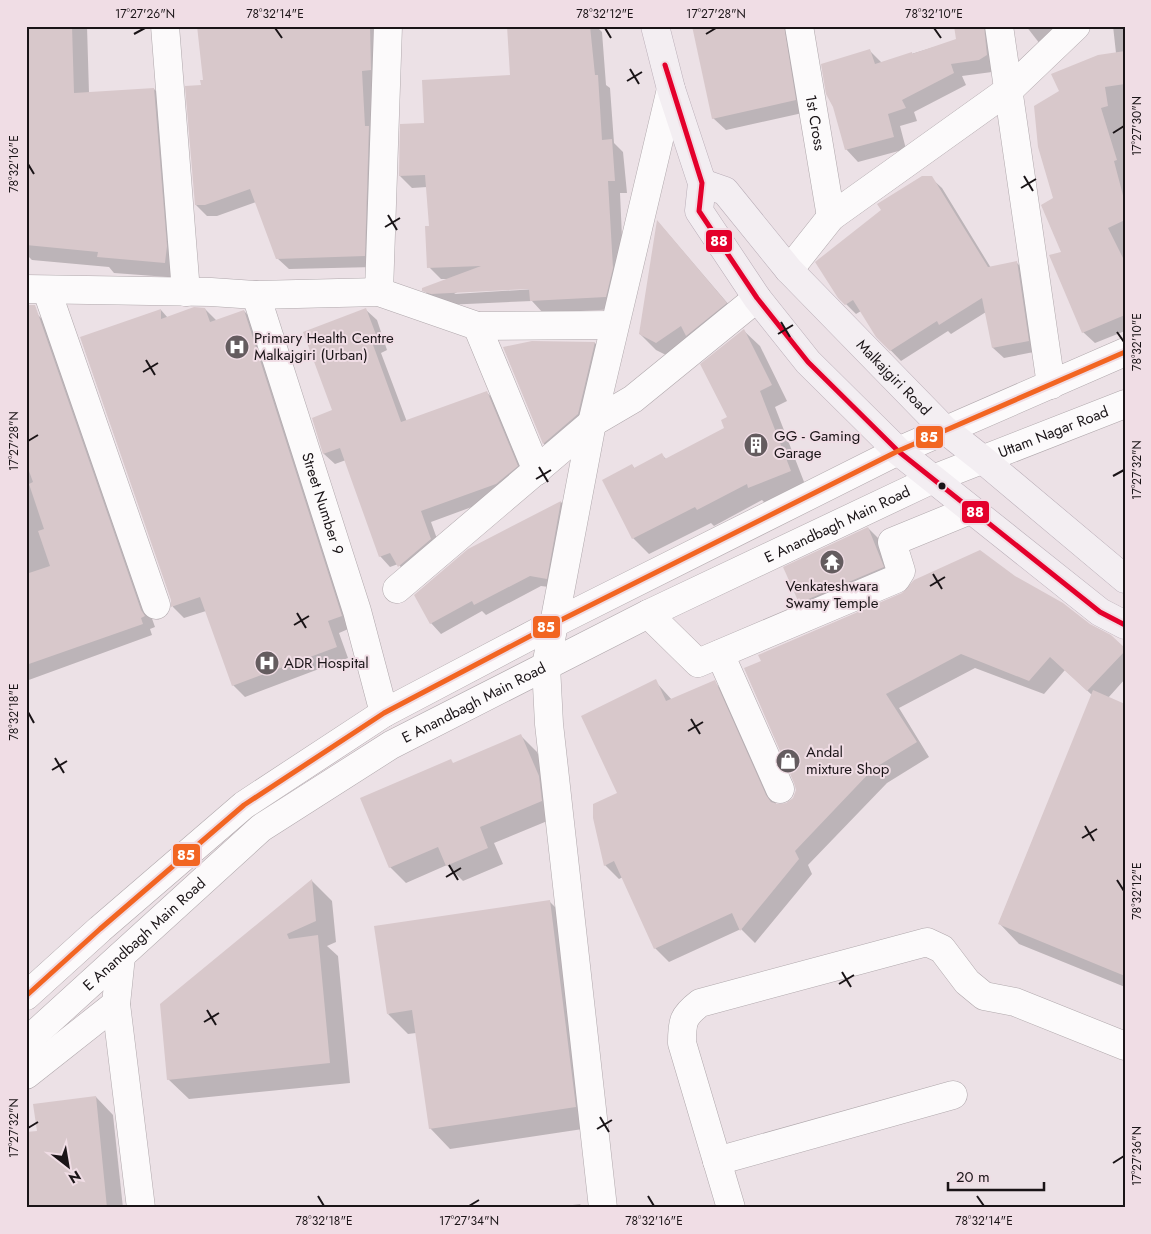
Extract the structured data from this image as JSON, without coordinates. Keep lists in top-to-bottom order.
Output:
{
  "streets": {
    "main road": ["Malkajgiri Road"],
    "street": [
      "1st Cross",
      "Uttam Nagar Road",
      "Street Number 9",
      "E Anandbagh Main Road"
    ]
  },
  "crossings": [
    ["Malkajgiri Road", "Uttam Nagar Road"],
    ["Malkajgiri Road", "E Anandbagh Main Road"],
    ["Uttam Nagar Road", "E Anandbagh Main Road"],
    ["Street Number 9", "E Anandbagh Main Road"]
  ],
  "places": {
    "hospital": ["Primary Health Centre Malkajgiri (Urban)", "ADR Hospital"],
    "building": ["GG - Gaming Garage"],
    "temple": ["Venkateshwara Swamy Temple"],
    "shop": ["Andal mixture Shop"]
  },
  "lines": ["transit line 88", "transit line 85"],
  "scale_bar": "20 m",
  "north": "bottom right",
  "coordinates": [
    "17°27'26\"N",
    "78°32'14\"E",
    "78°32'12\"E",
    "17°27'28\"N",
    "78°32'10\"E",
    "17°27'30\"N",
    "78°32'16\"E",
    "17°27'32\"N",
    "78°32'18\"E",
    "17°27'36\"N",
    "17°27'34\"N"
  ]
}
